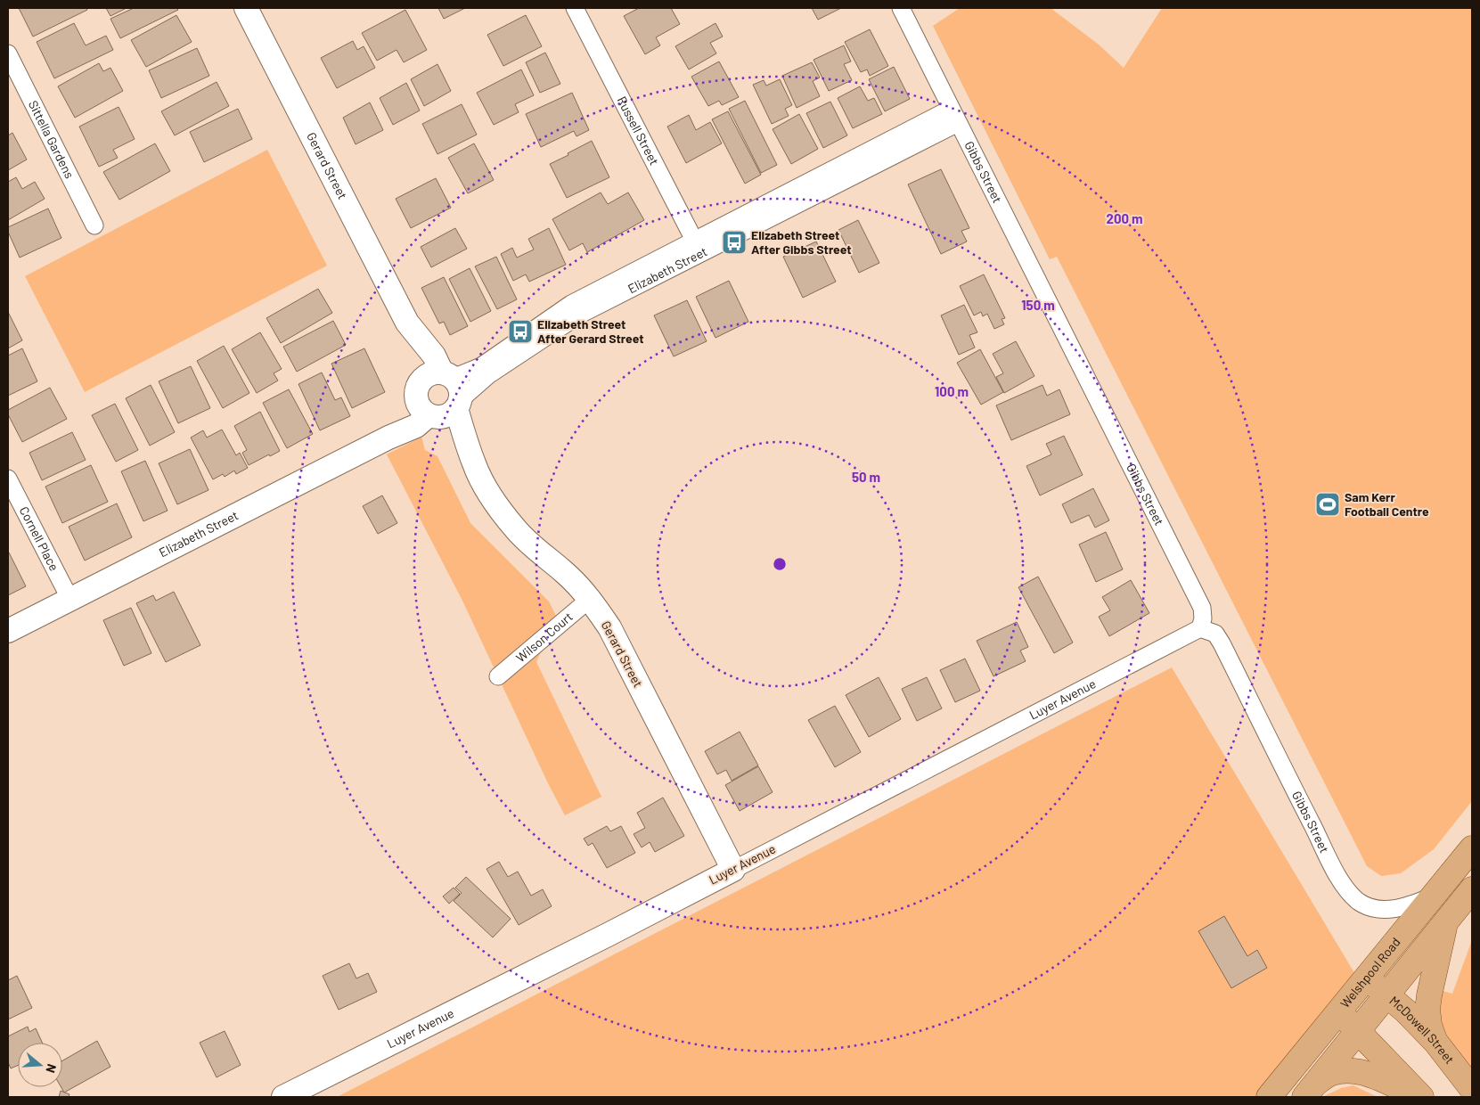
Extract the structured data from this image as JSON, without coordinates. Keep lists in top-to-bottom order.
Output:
{
  "streets": {
    "main road": ["Welshpool Road", "McDowell Street"],
    "street": [
      "Russell Street",
      "Sittella Gardens",
      "Gerard Street",
      "Gibbs Street",
      "Elizabeth Street",
      "Cornell Place",
      "Wilson Court",
      "Luyer Avenue"
    ]
  },
  "crossings": [
    ["Russell Street", "Elizabeth Street"],
    ["Gerard Street", "Elizabeth Street"],
    ["Gerard Street", "Wilson Court"],
    ["Gerard Street", "Luyer Avenue"],
    ["Gibbs Street", "Elizabeth Street"],
    ["Gibbs Street", "Luyer Avenue"],
    ["Gibbs Street", "Welshpool Road"],
    ["Elizabeth Street", "Cornell Place"],
    ["Welshpool Road", "McDowell Street"]
  ],
  "places": {
    "bus stop": ["Elizabeth Street After Gibbs Street", "Elizabeth Street After Gerard Street"],
    "sports": ["Sam Kerr Football Centre"]
  },
  "north": "right",
  "rings": [
    "200 m",
    "150 m",
    "100 m",
    "50 m"
  ]
}
